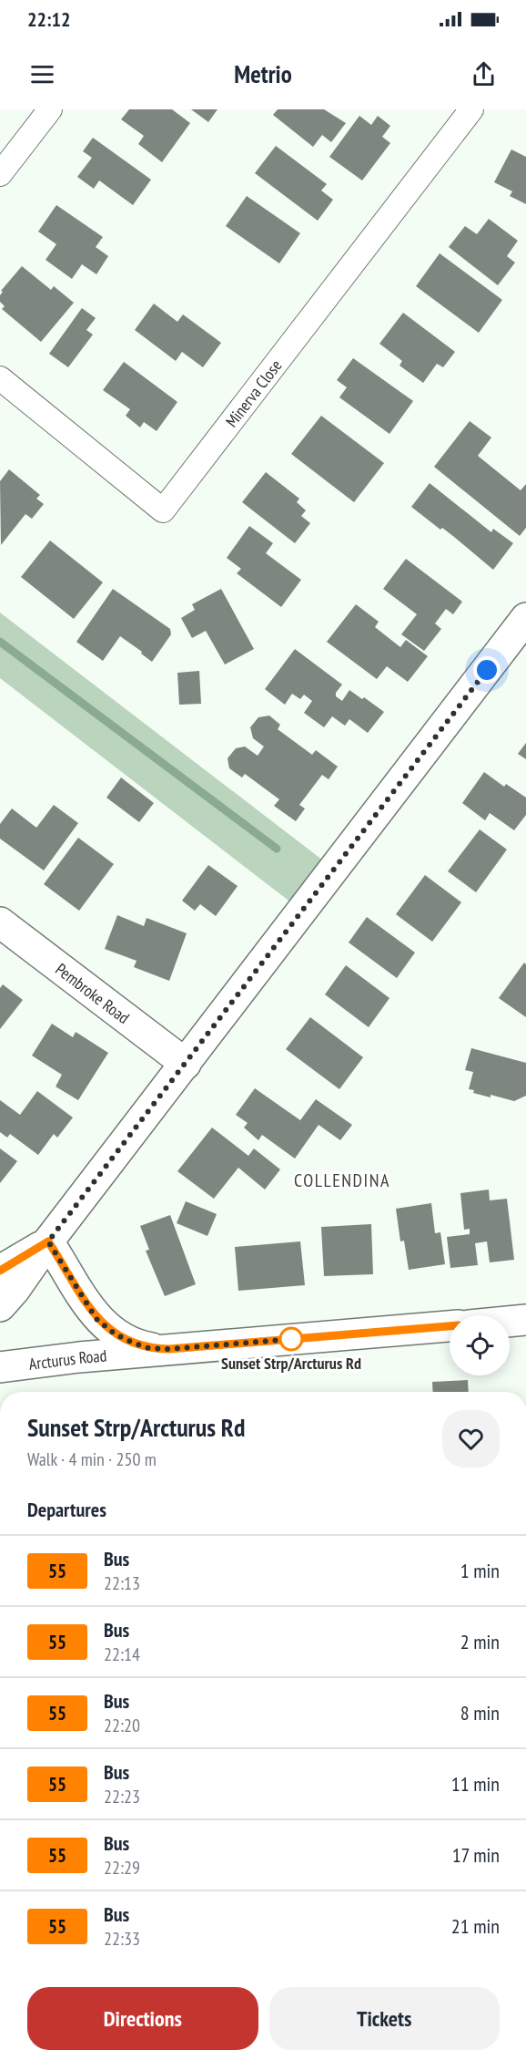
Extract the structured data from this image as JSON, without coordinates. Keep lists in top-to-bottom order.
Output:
{
  "streets": {
    "street": ["Minerva Close", "Pembroke Road", "Arcturus Road"]
  },
  "districts": ["COLLENDINA"],
  "places": ["Sunset Strp/Arcturus Rd"],
  "lines": ["bus line 55"],
  "page": {
    "status": "22:12",
    "header": "Metrio",
    "heading": [
      ["Sunset Strp/Arcturus Rd", "Walk · 4 min · 250 m"],
      "Departures"
    ],
    "list": [
      {
        "mark": "55",
        "name": "Bus",
        "note": "22:13",
        "value": "1 min"
      },
      {
        "mark": "55",
        "name": "Bus",
        "note": "22:14",
        "value": "2 min"
      },
      {
        "mark": "55",
        "name": "Bus",
        "note": "22:20",
        "value": "8 min"
      },
      {
        "mark": "55",
        "name": "Bus",
        "note": "22:23",
        "value": "11 min"
      },
      {
        "mark": "55",
        "name": "Bus",
        "note": "22:29",
        "value": "17 min"
      },
      {
        "mark": "55",
        "name": "Bus",
        "note": "22:33",
        "value": "21 min"
      }
    ],
    "buttons": ["Directions", "Tickets"]
  }
}
